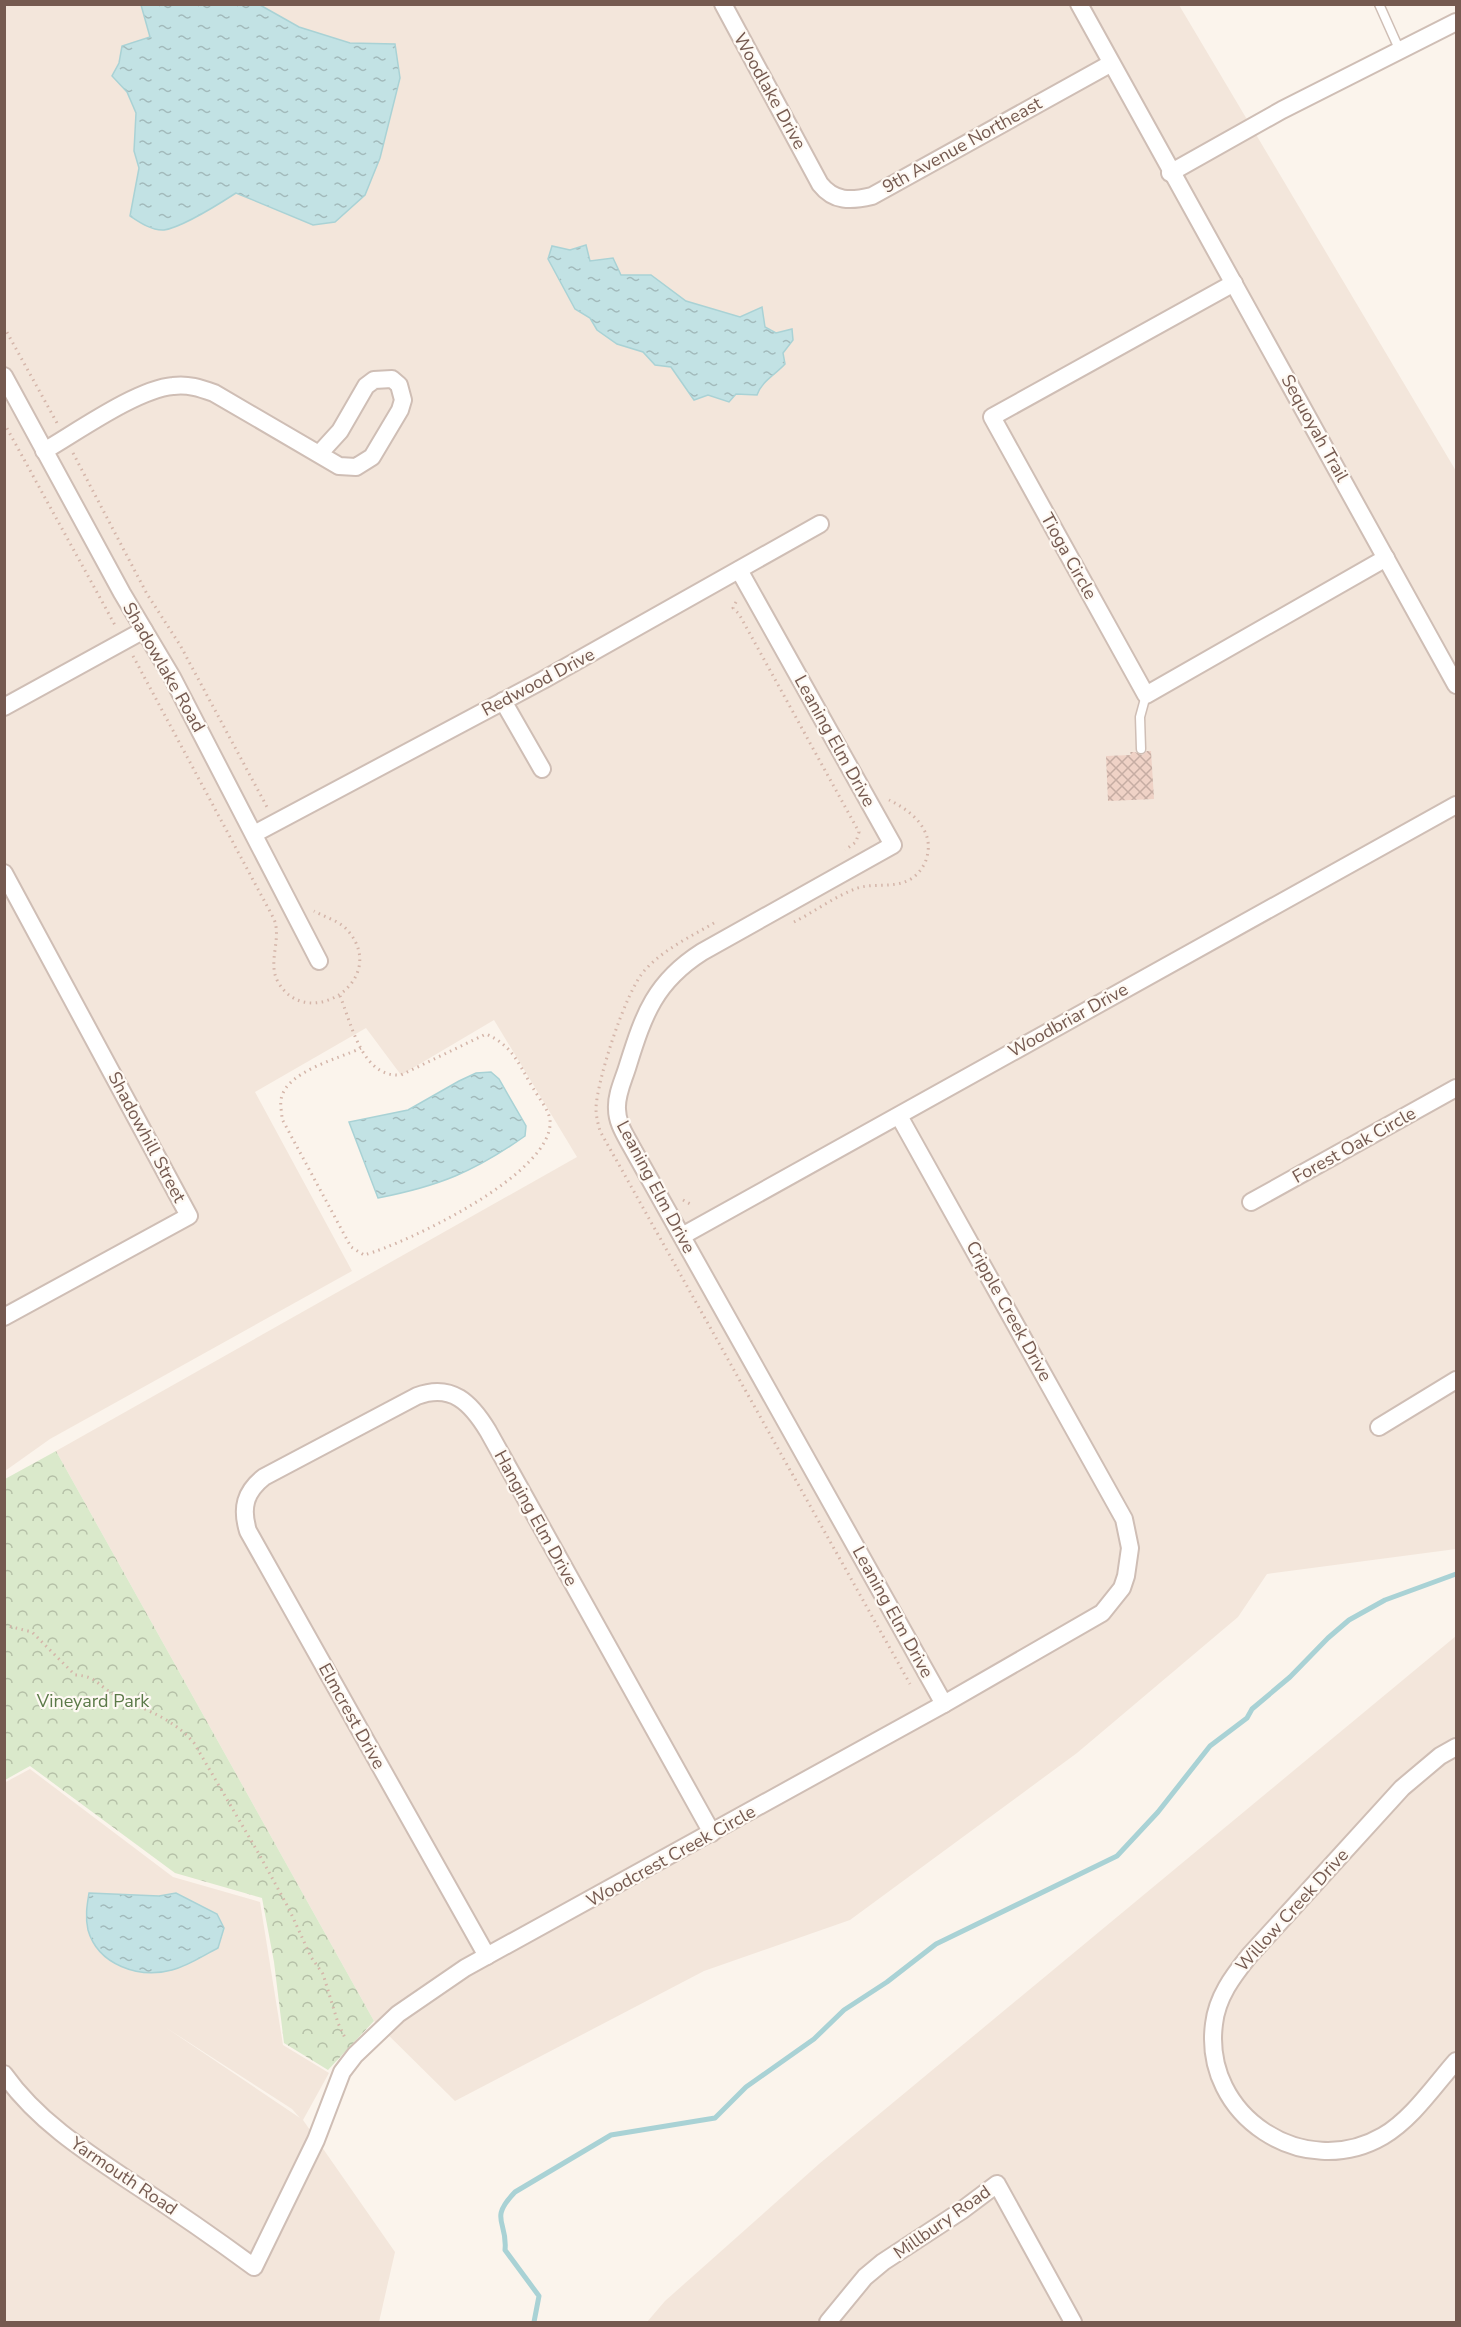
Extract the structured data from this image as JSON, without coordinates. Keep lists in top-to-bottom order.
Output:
{
  "streets": {
    "street": [
      "Woodlake Drive",
      "9th Avenue Northeast",
      "Sequoyah Trail",
      "Tioga Circle",
      "Shadowlake Road",
      "Redwood Drive",
      "Leaning Elm Drive",
      "Woodbriar Drive",
      "Shadowhill Street",
      "Forest Oak Circle",
      "Cripple Creek Drive",
      "Hanging Elm Drive",
      "Elmcrest Drive",
      "Woodcrest Creek Circle",
      "Willow Creek Drive",
      "Yarmouth Road",
      "Millbury Road"
    ]
  },
  "crossings": [
    ["Woodlake Drive", "9th Avenue Northeast"],
    ["9th Avenue Northeast", "Sequoyah Trail"],
    ["Sequoyah Trail", "Tioga Circle"],
    ["Shadowlake Road", "Redwood Drive"],
    ["Redwood Drive", "Leaning Elm Drive"],
    ["Leaning Elm Drive", "Woodbriar Drive"],
    ["Leaning Elm Drive", "Woodcrest Creek Circle"],
    ["Woodbriar Drive", "Cripple Creek Drive"],
    ["Cripple Creek Drive", "Woodcrest Creek Circle"],
    ["Hanging Elm Drive", "Elmcrest Drive"],
    ["Hanging Elm Drive", "Woodcrest Creek Circle"],
    ["Elmcrest Drive", "Woodcrest Creek Circle"],
    ["Woodcrest Creek Circle", "Yarmouth Road"]
  ],
  "parks": ["Vineyard Park"]
}
